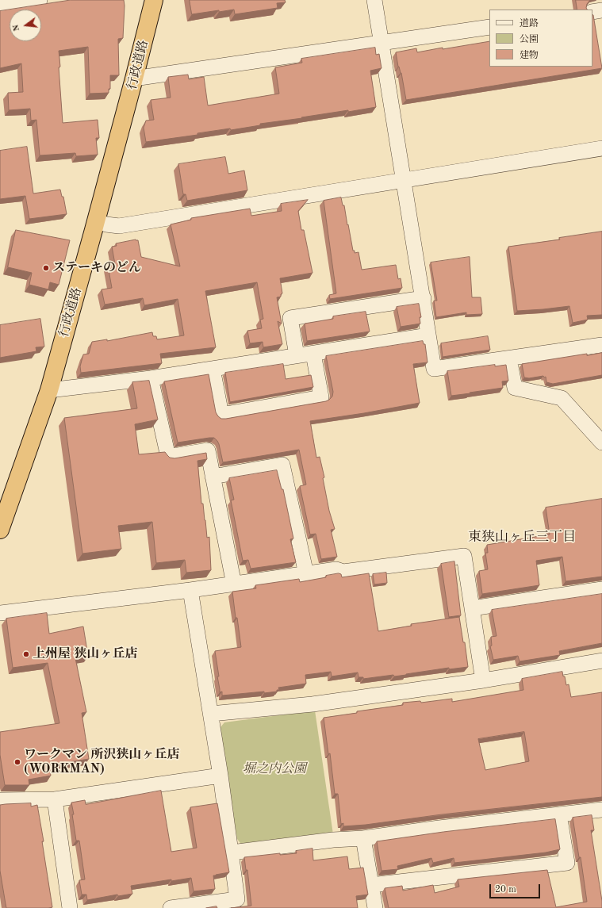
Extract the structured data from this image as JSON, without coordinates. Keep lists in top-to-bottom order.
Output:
{
  "streets": {
    "highway": ["行政道路"]
  },
  "districts": ["東狭山ヶ丘三丁目"],
  "parks": ["堀之内公園"],
  "places": ["ステーキのどん", "上州屋 狭山ヶ丘店", "ワークマン 所沢狭山ヶ丘店 (WORKMAN)"],
  "legend": ["道路", "公園", "建物"],
  "scale_bar": "20 m",
  "north": "left"
}
